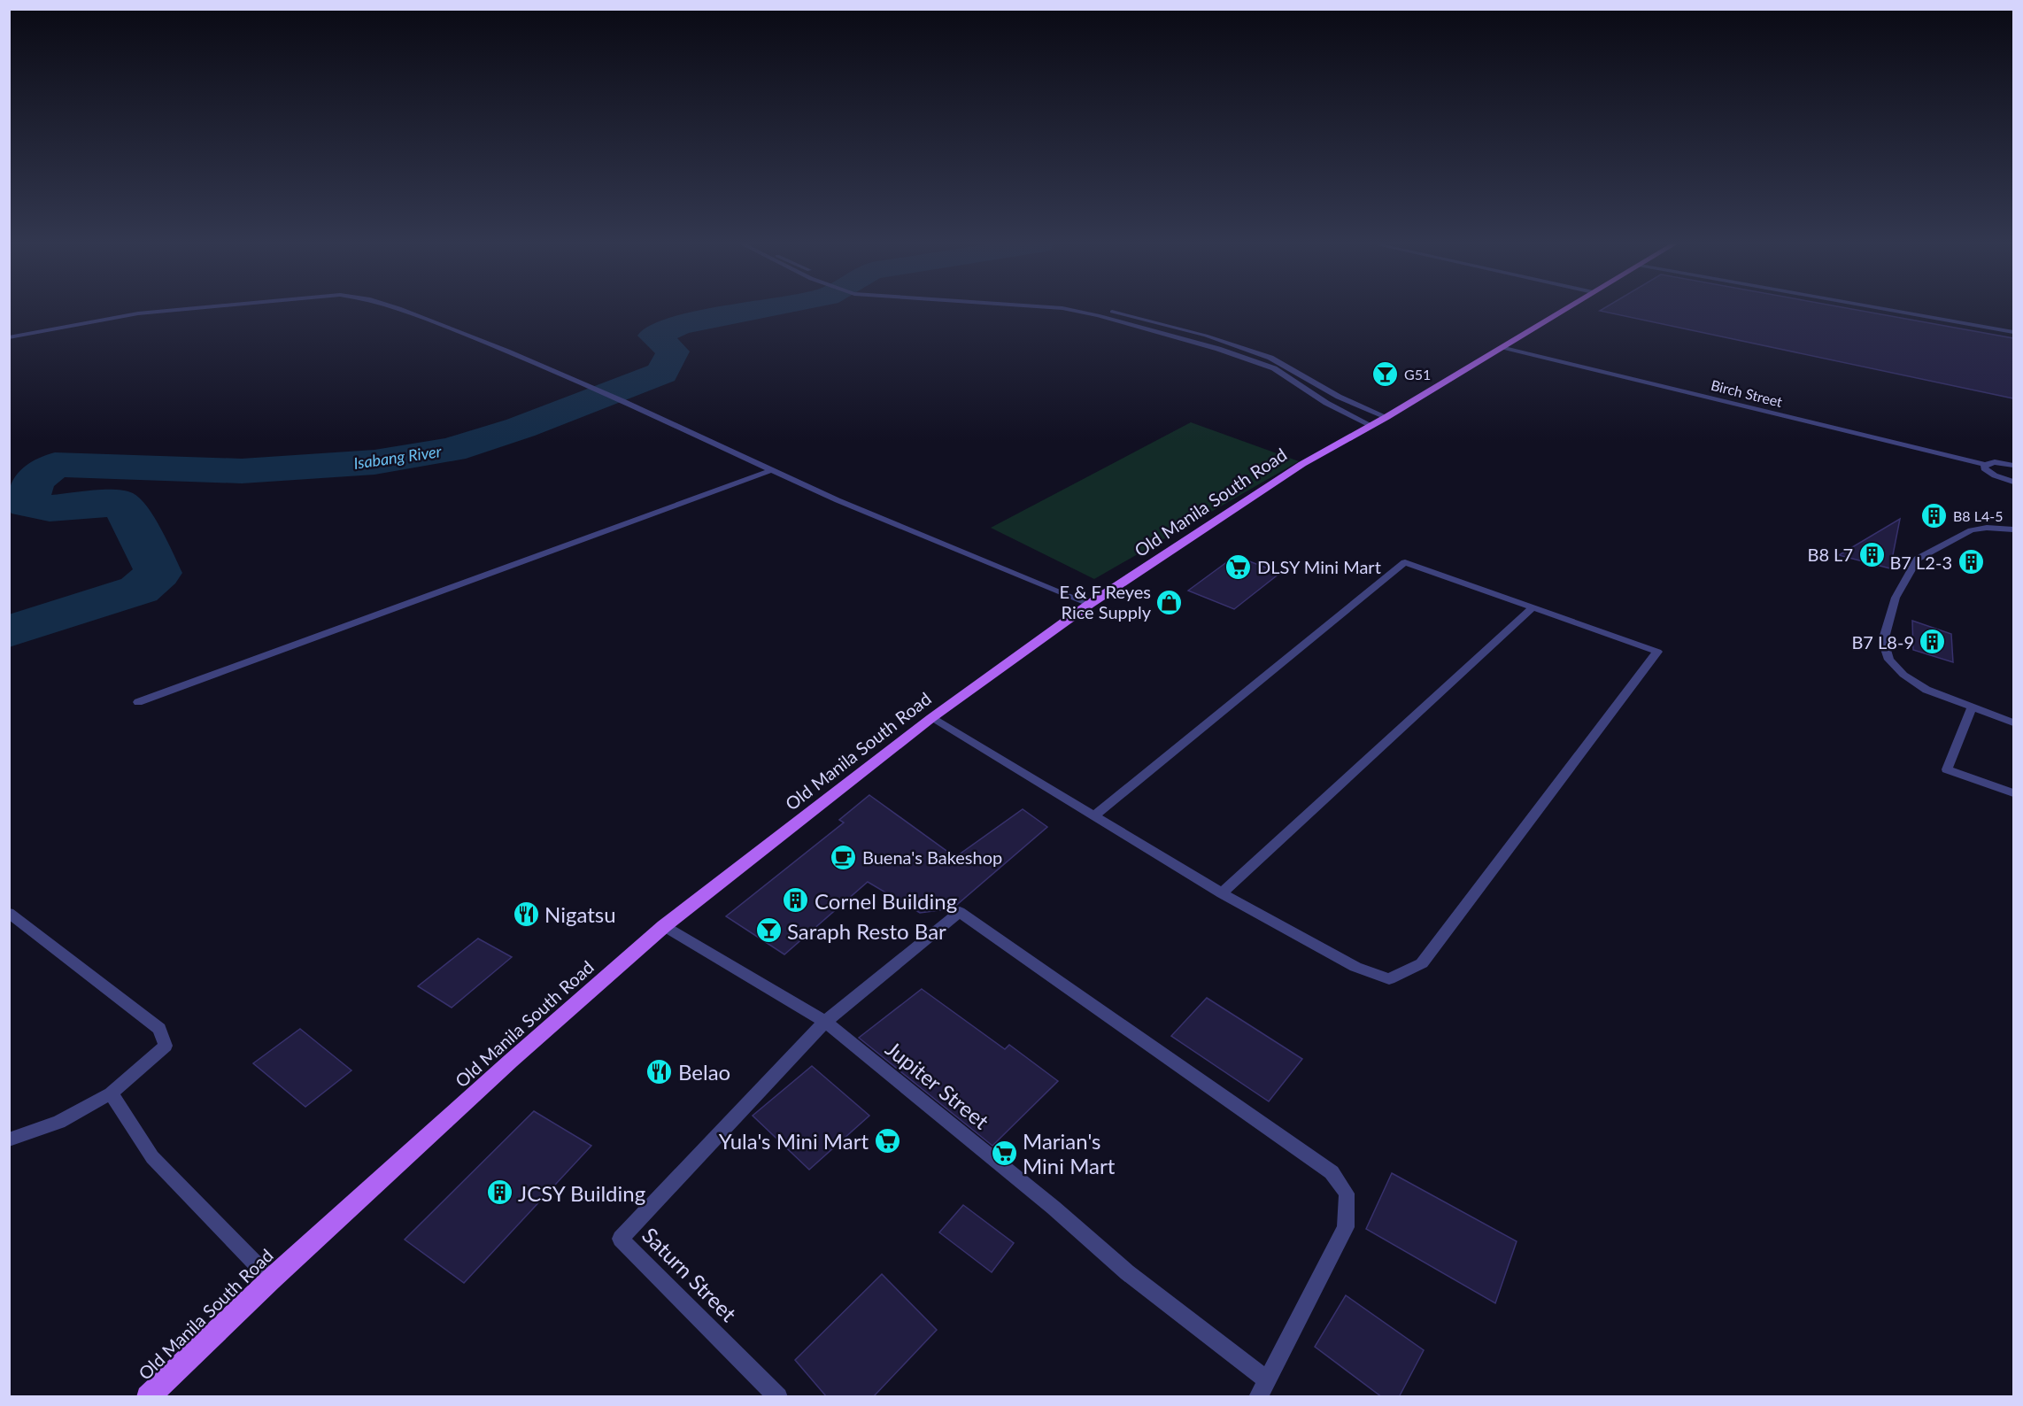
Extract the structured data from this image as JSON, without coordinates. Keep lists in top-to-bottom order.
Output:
{
  "streets": {
    "main road": ["Old Manila South Road"],
    "street": ["Birch Street", "Jupiter Street", "Saturn Street"]
  },
  "crossings": [
    ["Birch Street", "Old Manila South Road"],
    ["Old Manila South Road", "Jupiter Street"],
    ["Jupiter Street", "Saturn Street"]
  ],
  "water": ["Isabang River"],
  "places": {
    "bar": ["G51", "Saraph Resto Bar"],
    "building": [
      "B8 L4-5",
      "B8 L7",
      "B7 L2-3",
      "B7 L8-9",
      "Cornel Building",
      "JCSY Building"
    ],
    "supermarket": ["DLSY Mini Mart", "Yula's Mini Mart", "Marian's Mini Mart"],
    "shop": ["E & F Reyes Rice Supply"],
    "cafe": ["Buena's Bakeshop"],
    "restaurant": ["Nigatsu", "Belao"]
  }
}
